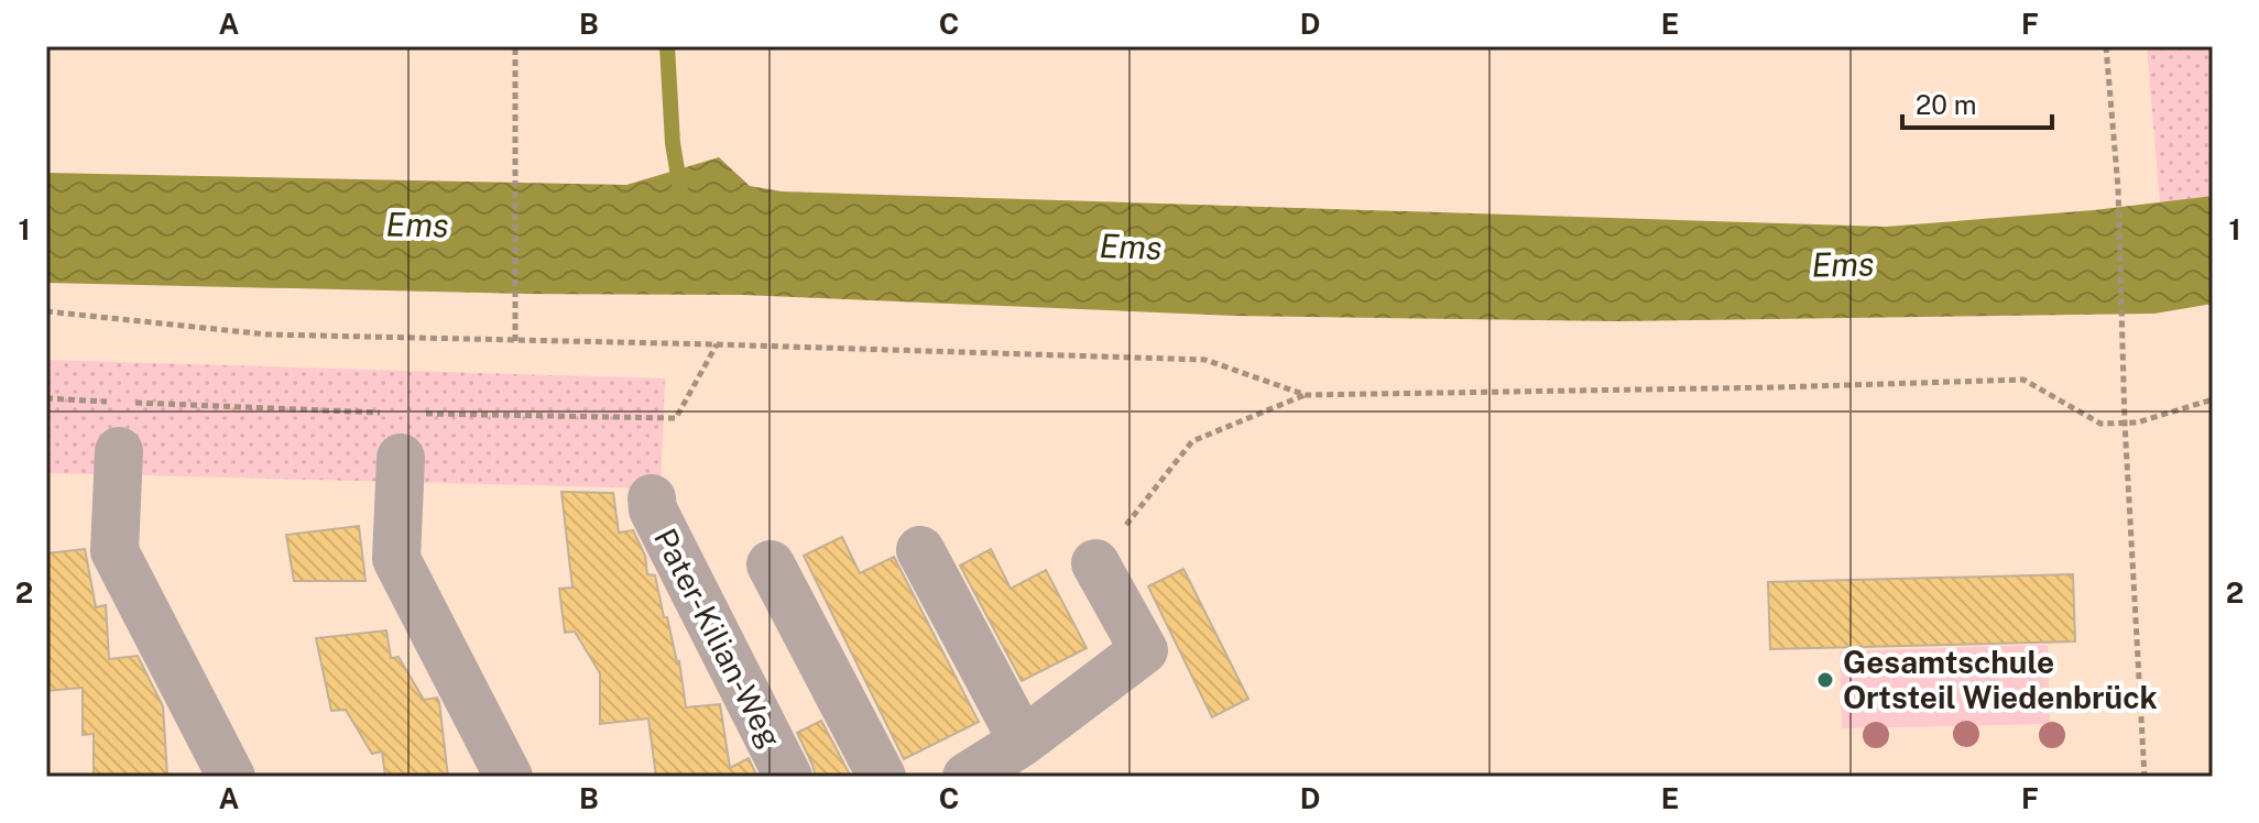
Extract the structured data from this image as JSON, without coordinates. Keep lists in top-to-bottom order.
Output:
{
  "streets": {
    "street": ["Pater-Kilian-Weg"]
  },
  "water": ["Ems"],
  "places": ["Gesamtschule Ortsteil Wiedenbrück"],
  "scale_bar": "20 m",
  "grid": {
    "columns": [
      "A",
      "B",
      "C",
      "D",
      "E",
      "F"
    ],
    "rows": ["1", "2"]
  }
}
